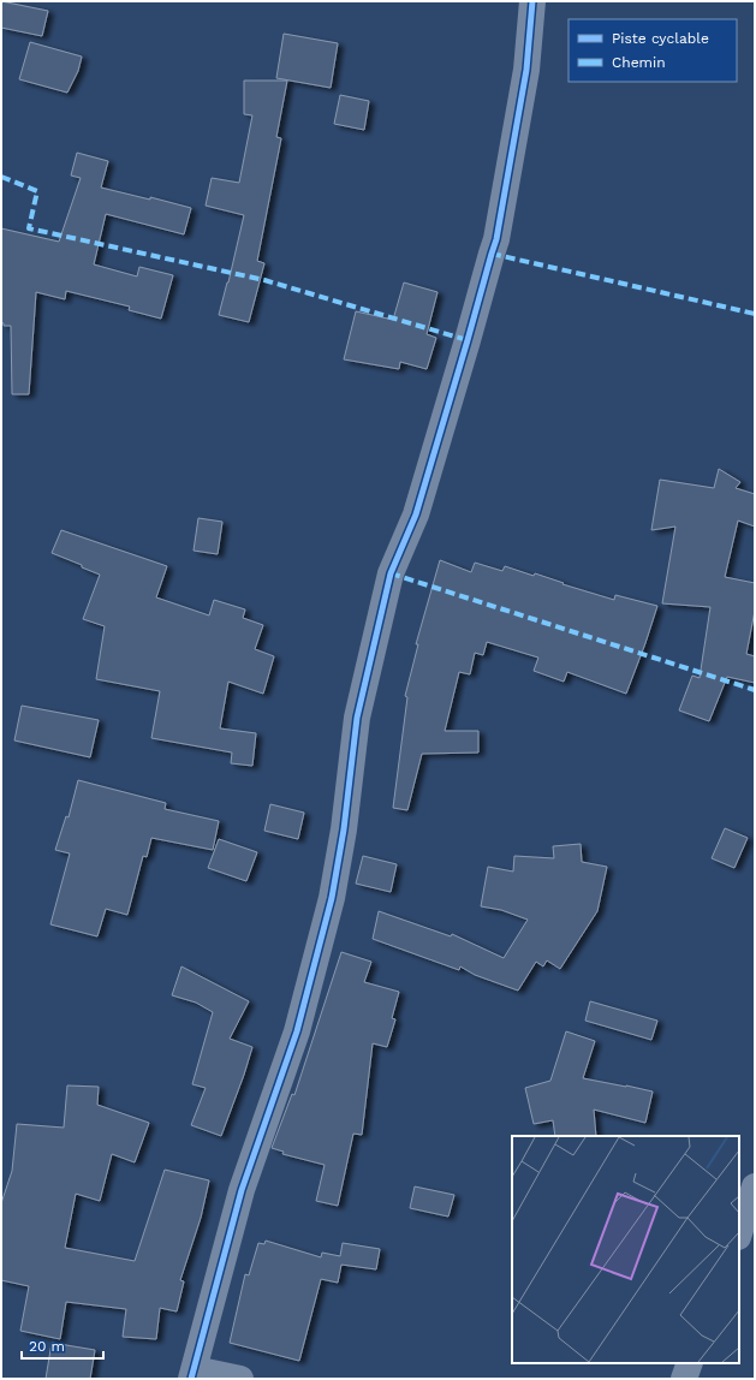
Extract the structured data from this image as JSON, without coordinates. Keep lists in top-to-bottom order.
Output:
{
  "legend": ["Piste cyclable", "Chemin"],
  "scale_bar": "20 m"
}
